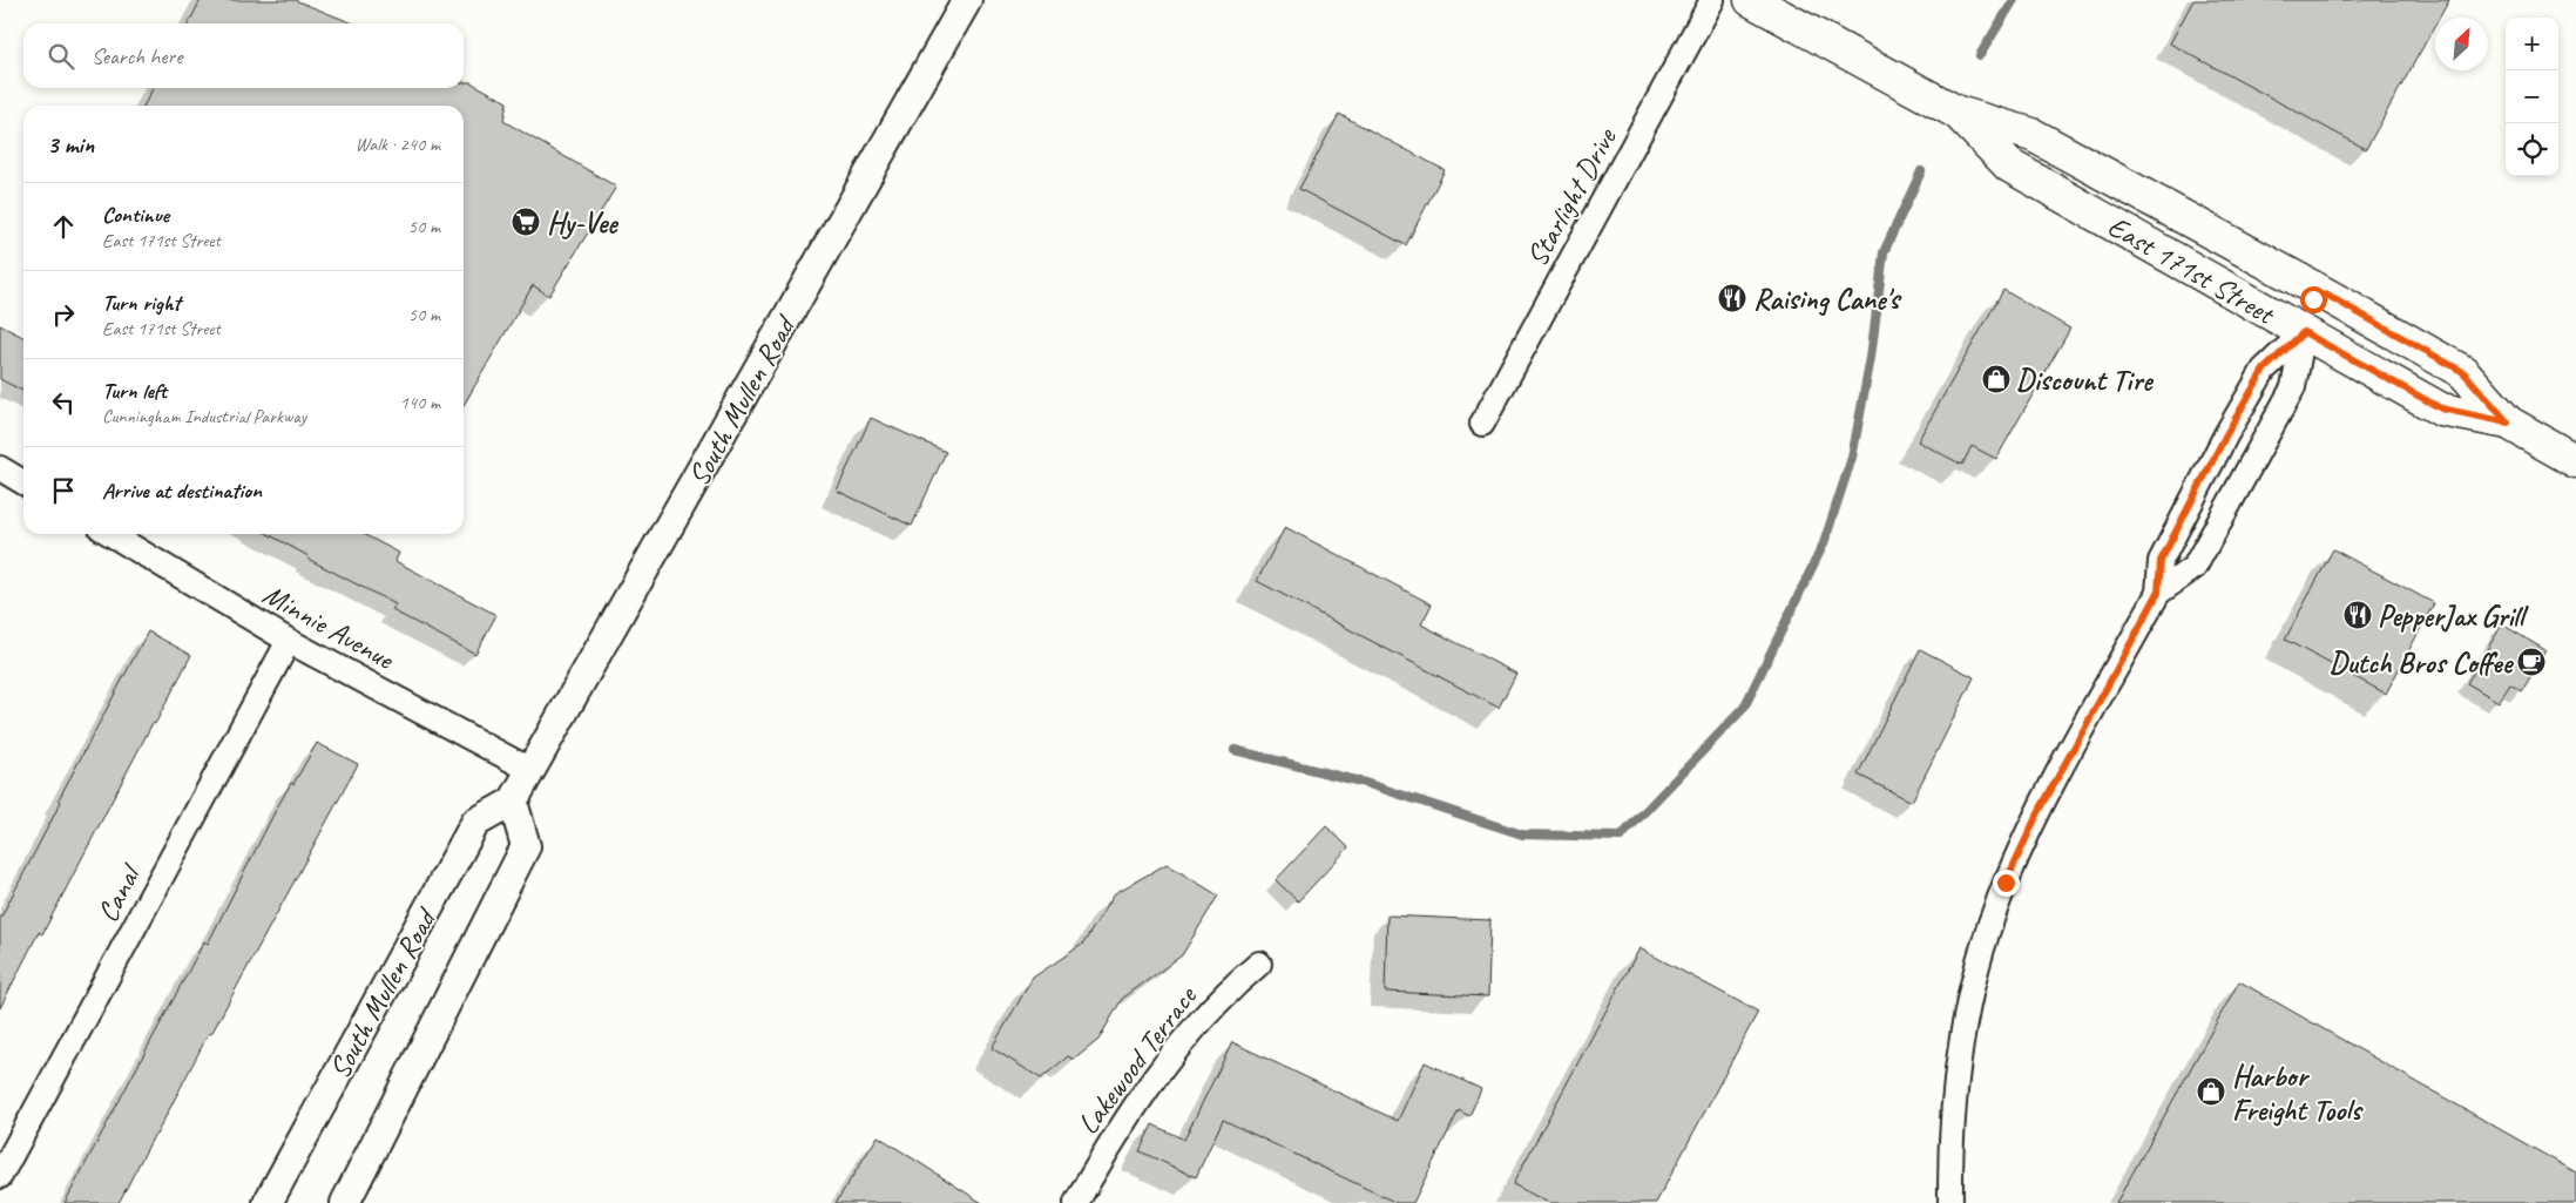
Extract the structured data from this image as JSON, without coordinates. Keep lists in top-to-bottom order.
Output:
{
  "streets": {
    "main road": ["East 171st Street"],
    "street": [
      "Starlight Drive",
      "South Mullen Road",
      "Minnie Avenue",
      "Canal",
      "Lakewood Terrace"
    ]
  },
  "crossings": [
    ["South Mullen Road", "Minnie Avenue"],
    ["Minnie Avenue", "Canal"]
  ],
  "places": {
    "supermarket": ["Hy-Vee"],
    "restaurant": ["Raising Cane's", "PepperJax Grill"],
    "shop": ["Discount Tire", "Harbor Freight Tools"],
    "cafe": ["Dutch Bros Coffee"]
  },
  "north": "top right",
  "page": {
    "map_buttons": ["+", "−"],
    "search": "Search here",
    "heading": ["3 min", "Walk · 240 m"],
    "list": [
      ["Continue", "East 171st Street", "50 m"],
      ["Turn right", "East 171st Street", "50 m"],
      ["Turn left", "Cunningham Industrial Parkway", "140 m"],
      "Arrive at destination"
    ]
  }
}
